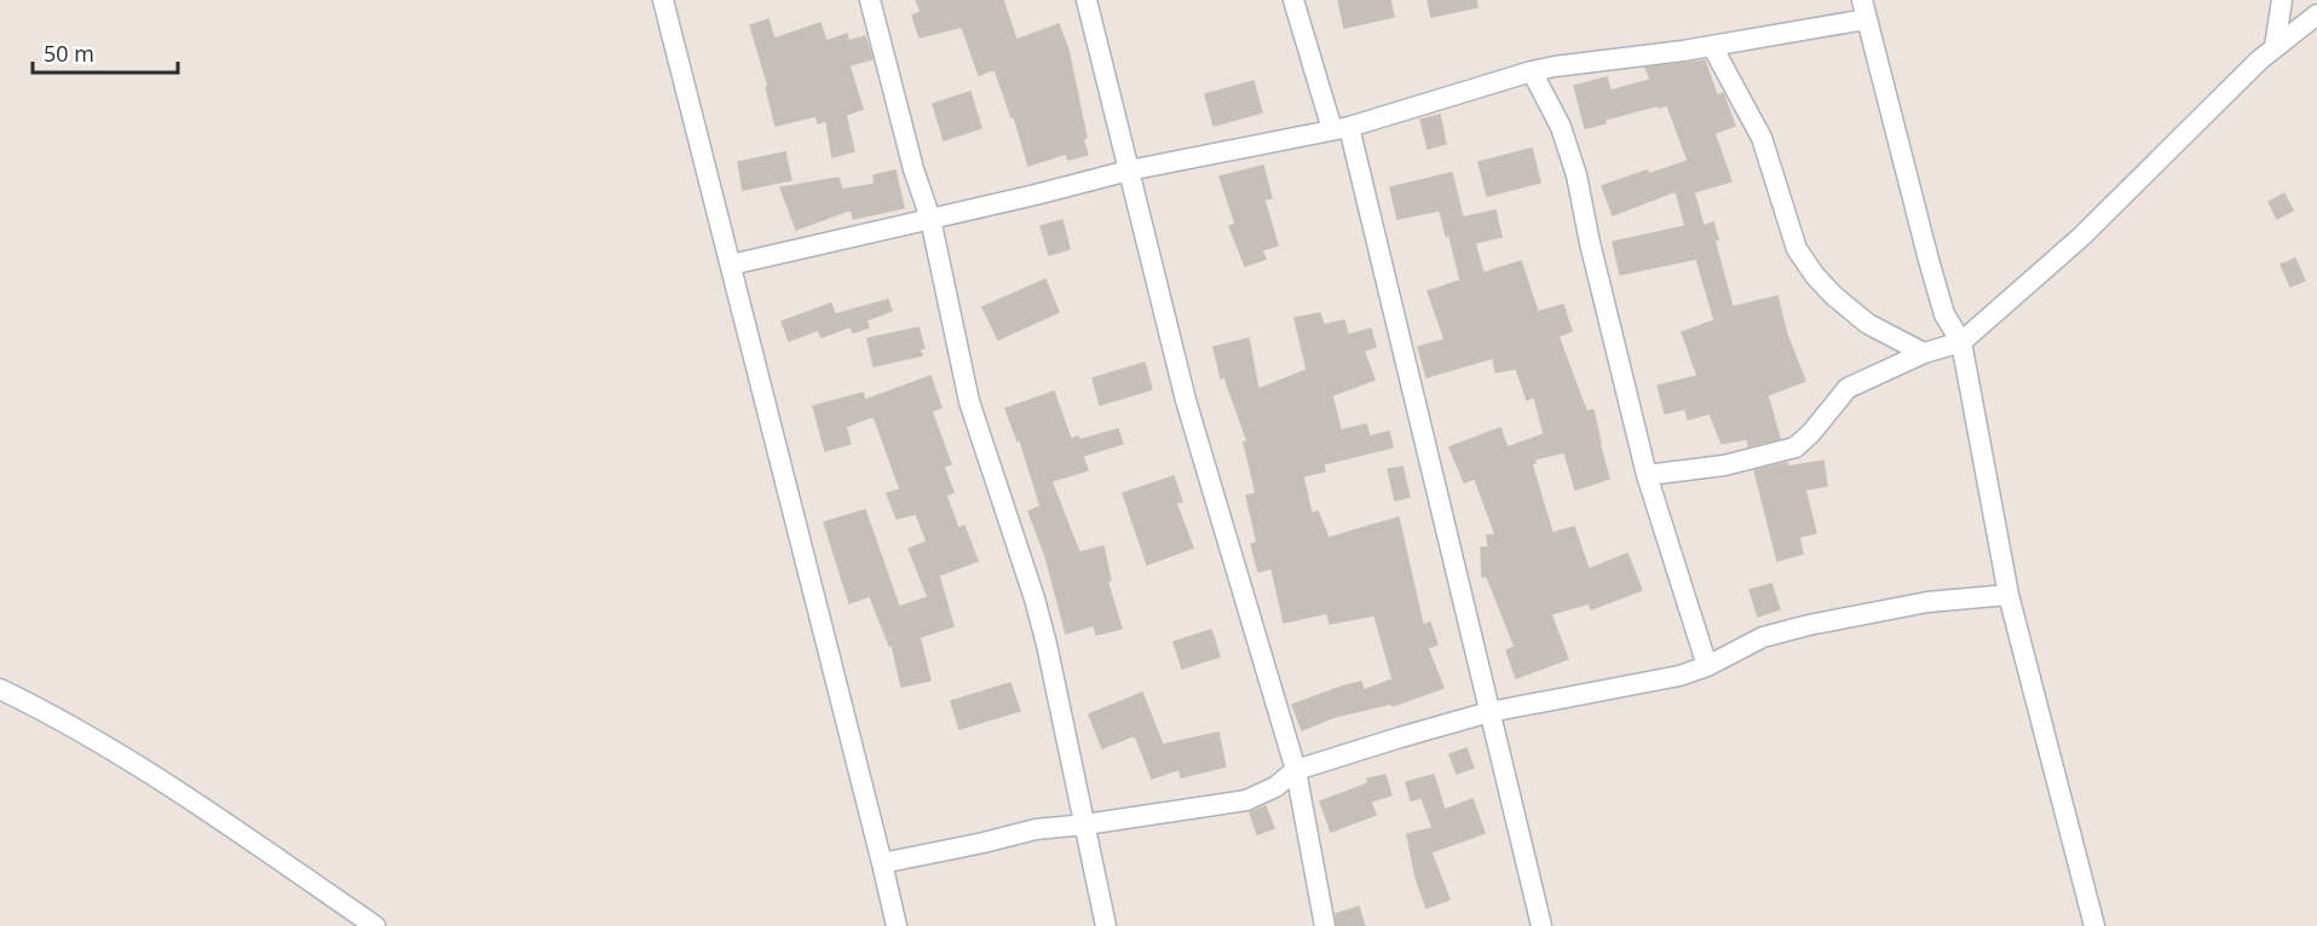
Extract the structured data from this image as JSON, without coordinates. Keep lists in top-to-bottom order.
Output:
{
  "scale_bar": "50 m"
}
